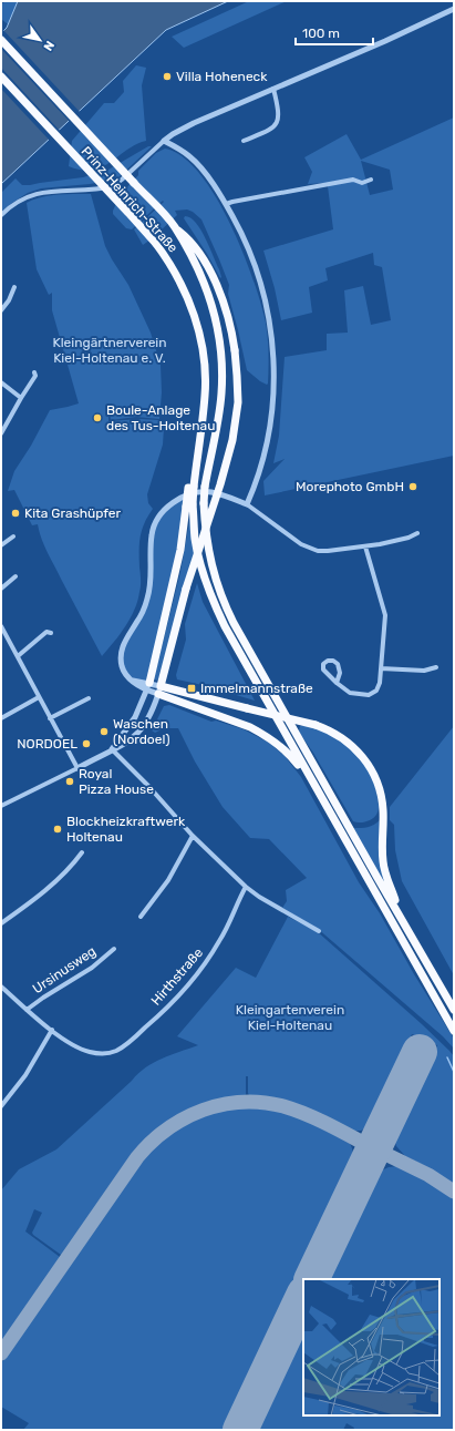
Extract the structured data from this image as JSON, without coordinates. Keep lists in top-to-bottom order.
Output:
{
  "streets": {
    "highway": ["Prinz-Heinrich-Straße"],
    "street": ["Ursinusweg", "Hirthstraße"]
  },
  "parks": ["Kleingärtnerverein Kiel-Holtenau e. V.", "Kleingartenverein Kiel-Holtenau"],
  "places": {
    "other": [
      "Villa Hoheneck",
      "Boule-Anlage des Tus-Holtenau",
      "Morephoto GmbH",
      "Kita Grashüpfer",
      "Waschen (Nordoel)",
      "NORDOEL",
      "Royal Pizza House",
      "Blockheizkraftwerk Holtenau"
    ],
    "transit": ["Immelmannstraße"]
  },
  "scale_bar": "100 m",
  "north": "bottom right"
}
